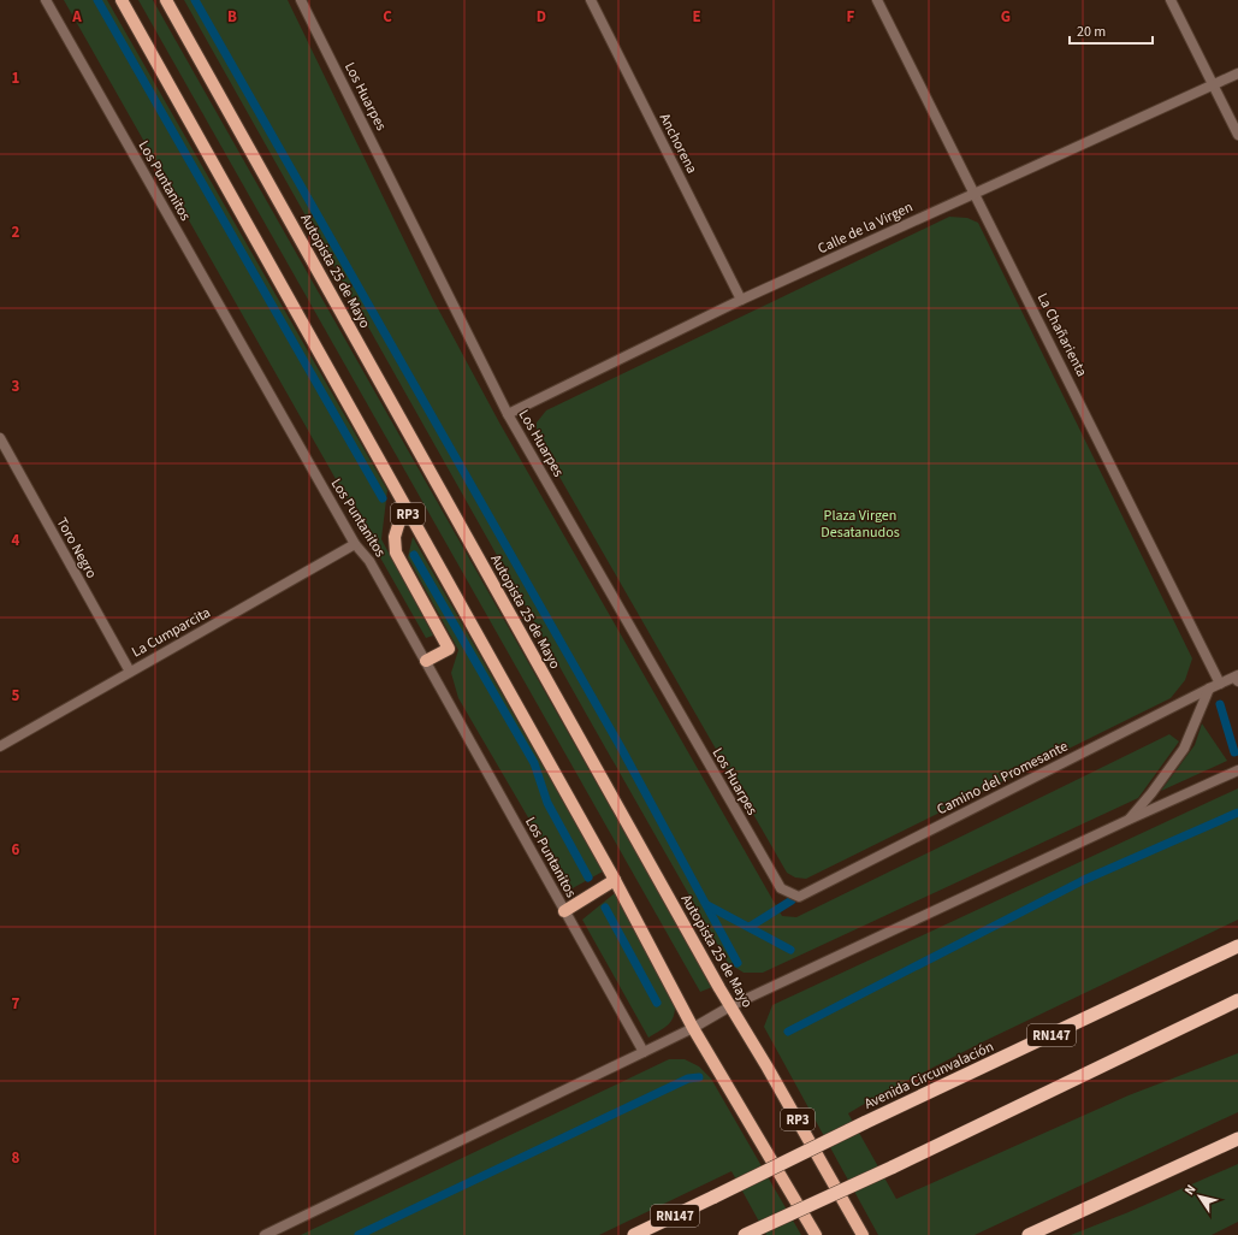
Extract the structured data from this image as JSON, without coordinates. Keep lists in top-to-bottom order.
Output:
{
  "streets": {
    "highway": ["RN147", "Avenida Circunvalación"],
    "main road": ["Autopista 25 de Mayo", "RP3"],
    "street": [
      "Los Huarpes",
      "Anchorena",
      "Los Puntanitos",
      "Calle de la Virgen",
      "La Chañarienta",
      "Toro Negro",
      "La Cumparcita",
      "Camino del Promesante"
    ]
  },
  "crossings": [
    ["Los Huarpes", "Calle de la Virgen"],
    ["Los Huarpes", "Camino del Promesante"],
    ["Anchorena", "Calle de la Virgen"],
    ["Los Puntanitos", "La Cumparcita"],
    ["Calle de la Virgen", "La Chañarienta"],
    ["La Chañarienta", "Camino del Promesante"],
    ["Toro Negro", "La Cumparcita"]
  ],
  "parks": ["Plaza Virgen Desatanudos"],
  "scale_bar": "20 m",
  "north": "top left",
  "grid": {
    "columns": [
      "A",
      "B",
      "C",
      "D",
      "E",
      "F",
      "G"
    ],
    "rows": [
      "1",
      "2",
      "3",
      "4",
      "5",
      "6",
      "7",
      "8"
    ]
  }
}
